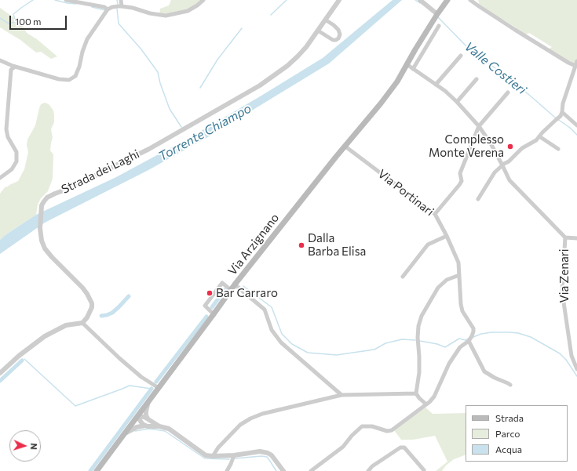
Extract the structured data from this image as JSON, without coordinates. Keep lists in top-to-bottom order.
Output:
{
  "streets": {
    "main road": ["Via Arzignano"],
    "street": ["Strada dei Laghi", "Via Portinari", "Via Zenari"]
  },
  "crossings": [
    ["Via Portinari", "Via Arzignano"]
  ],
  "water": ["Valle Costieri", "Torrente Chiampo"],
  "places": ["Complesso Monte Verena", "Dalla Barba Elisa", "Bar Carraro"],
  "legend": ["Strada", "Parco", "Acqua"],
  "scale_bar": "100 m",
  "north": "right"
}
